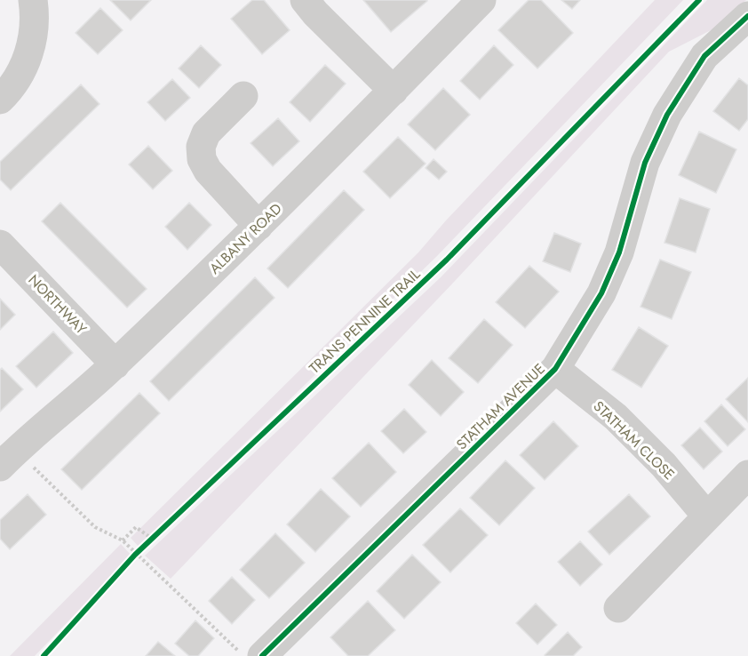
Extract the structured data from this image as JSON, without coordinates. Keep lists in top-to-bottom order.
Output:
{
  "streets": {
    "street": [
      "ALBANY ROAD",
      "NORTHWAY",
      "STATHAM AVENUE",
      "STATHAM CLOSE"
    ],
    "cycle path": ["TRANS PENNINE TRAIL"]
  },
  "crossings": [
    ["ALBANY ROAD", "NORTHWAY"],
    ["STATHAM AVENUE", "STATHAM CLOSE"]
  ]
}
